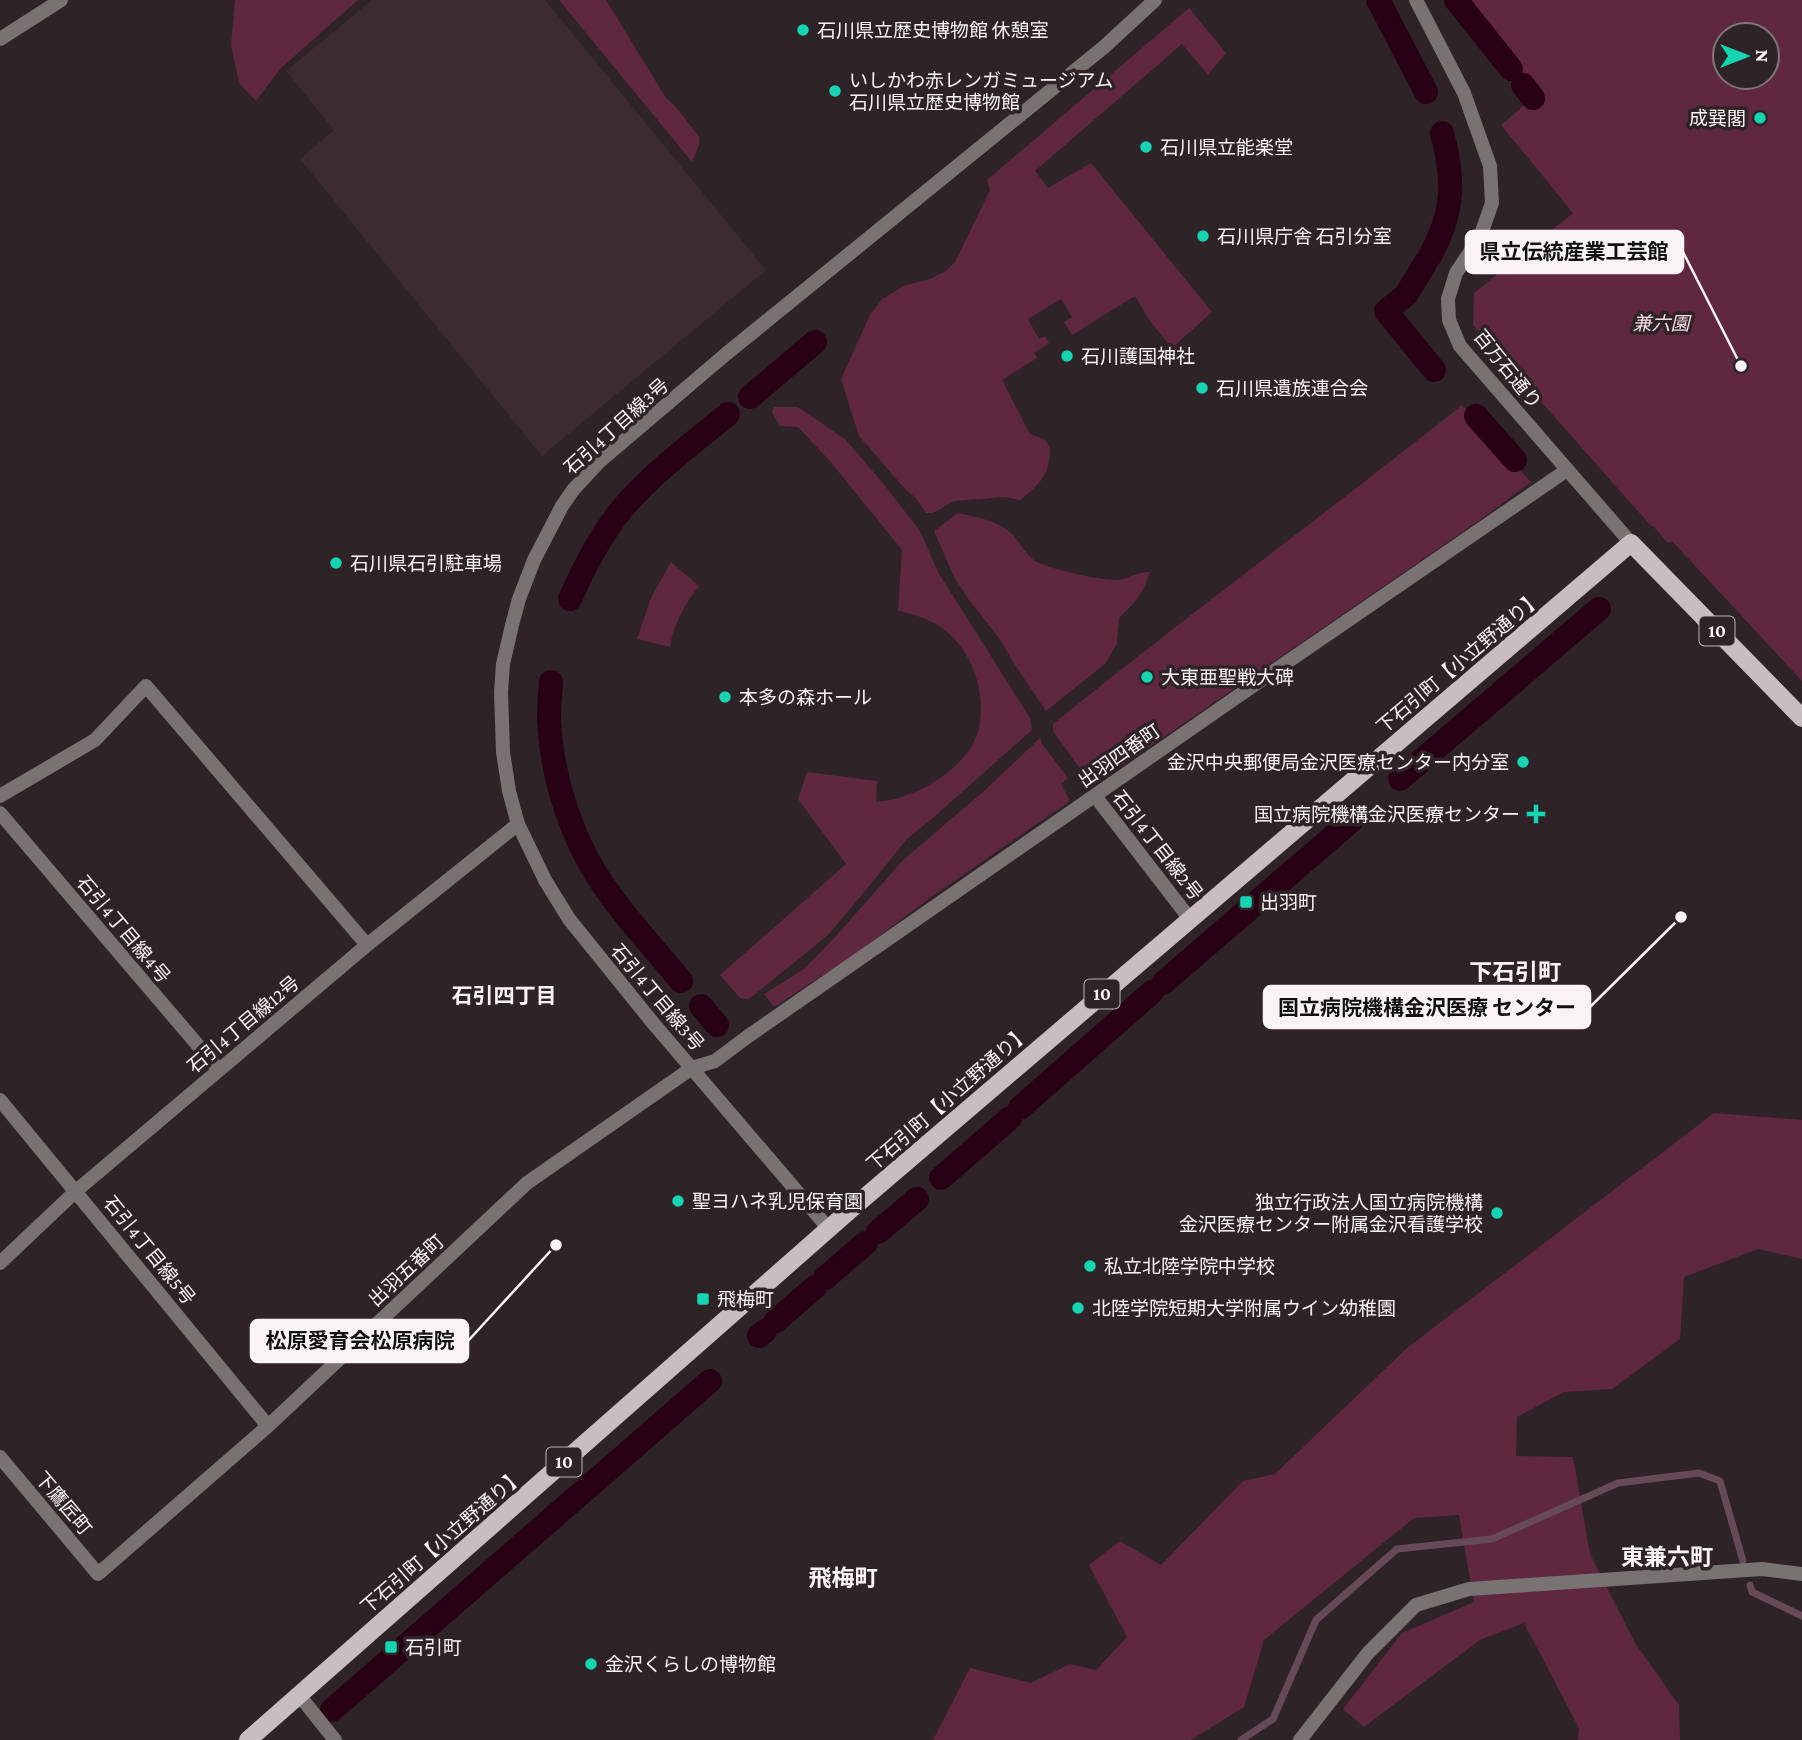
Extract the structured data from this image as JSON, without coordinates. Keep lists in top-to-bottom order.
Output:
{
  "streets": {
    "main road": ["10", "下石引町【小立野通り】"],
    "street": [
      "百万石通り",
      "石引4丁目線3号",
      "出羽四番町",
      "石引4丁目線2号",
      "石引4丁目線4号",
      "石引4丁目線12号",
      "石引4丁目線5号",
      "出羽五番町",
      "下鷹匠町"
    ]
  },
  "crossings": [
    ["百万石通り", "10"],
    ["百万石通り", "下石引町【小立野通り】"],
    ["百万石通り", "出羽四番町"],
    ["石引4丁目線3号", "下石引町【小立野通り】"],
    ["石引4丁目線3号", "出羽四番町"],
    ["石引4丁目線3号", "石引4丁目線12号"],
    ["石引4丁目線3号", "出羽五番町"],
    ["10", "下石引町【小立野通り】"],
    ["下石引町【小立野通り】", "石引4丁目線2号"],
    ["出羽四番町", "石引4丁目線2号"],
    ["出羽四番町", "出羽五番町"],
    ["石引4丁目線4号", "石引4丁目線12号"],
    ["石引4丁目線12号", "石引4丁目線5号"],
    ["石引4丁目線5号", "出羽五番町"],
    ["出羽五番町", "下鷹匠町"]
  ],
  "districts": [
    "下石引町",
    "石引四丁目",
    "東兼六町",
    "飛梅町"
  ],
  "parks": ["兼六園"],
  "places": {
    "other": [
      "石川県立歴史博物館 休憩室",
      "いしかわ赤レンガミュージアム 石川県立歴史博物館",
      "成巽閣",
      "石川県立能楽堂",
      "石川県庁舎 石引分室",
      "石川護国神社",
      "県立伝統産業工芸館",
      "石川県遺族連合会",
      "石川県石引駐車場",
      "大東亜聖戦大碑",
      "本多の森ホール",
      "金沢中央郵便局金沢医療センター内分室",
      "国立病院機構金沢医療 センター",
      "聖ヨハネ乳児保育園",
      "独立行政法人国立病院機構 金沢医療センター附属金沢看護学校",
      "松原愛育会松原病院",
      "私立北陸学院中学校",
      "北陸学院短期大学附属ウイン幼稚園",
      "金沢くらしの博物館"
    ],
    "health": ["国立病院機構金沢医療センター"],
    "transit": ["出羽町", "飛梅町", "石引町"]
  },
  "north": "right"
}
